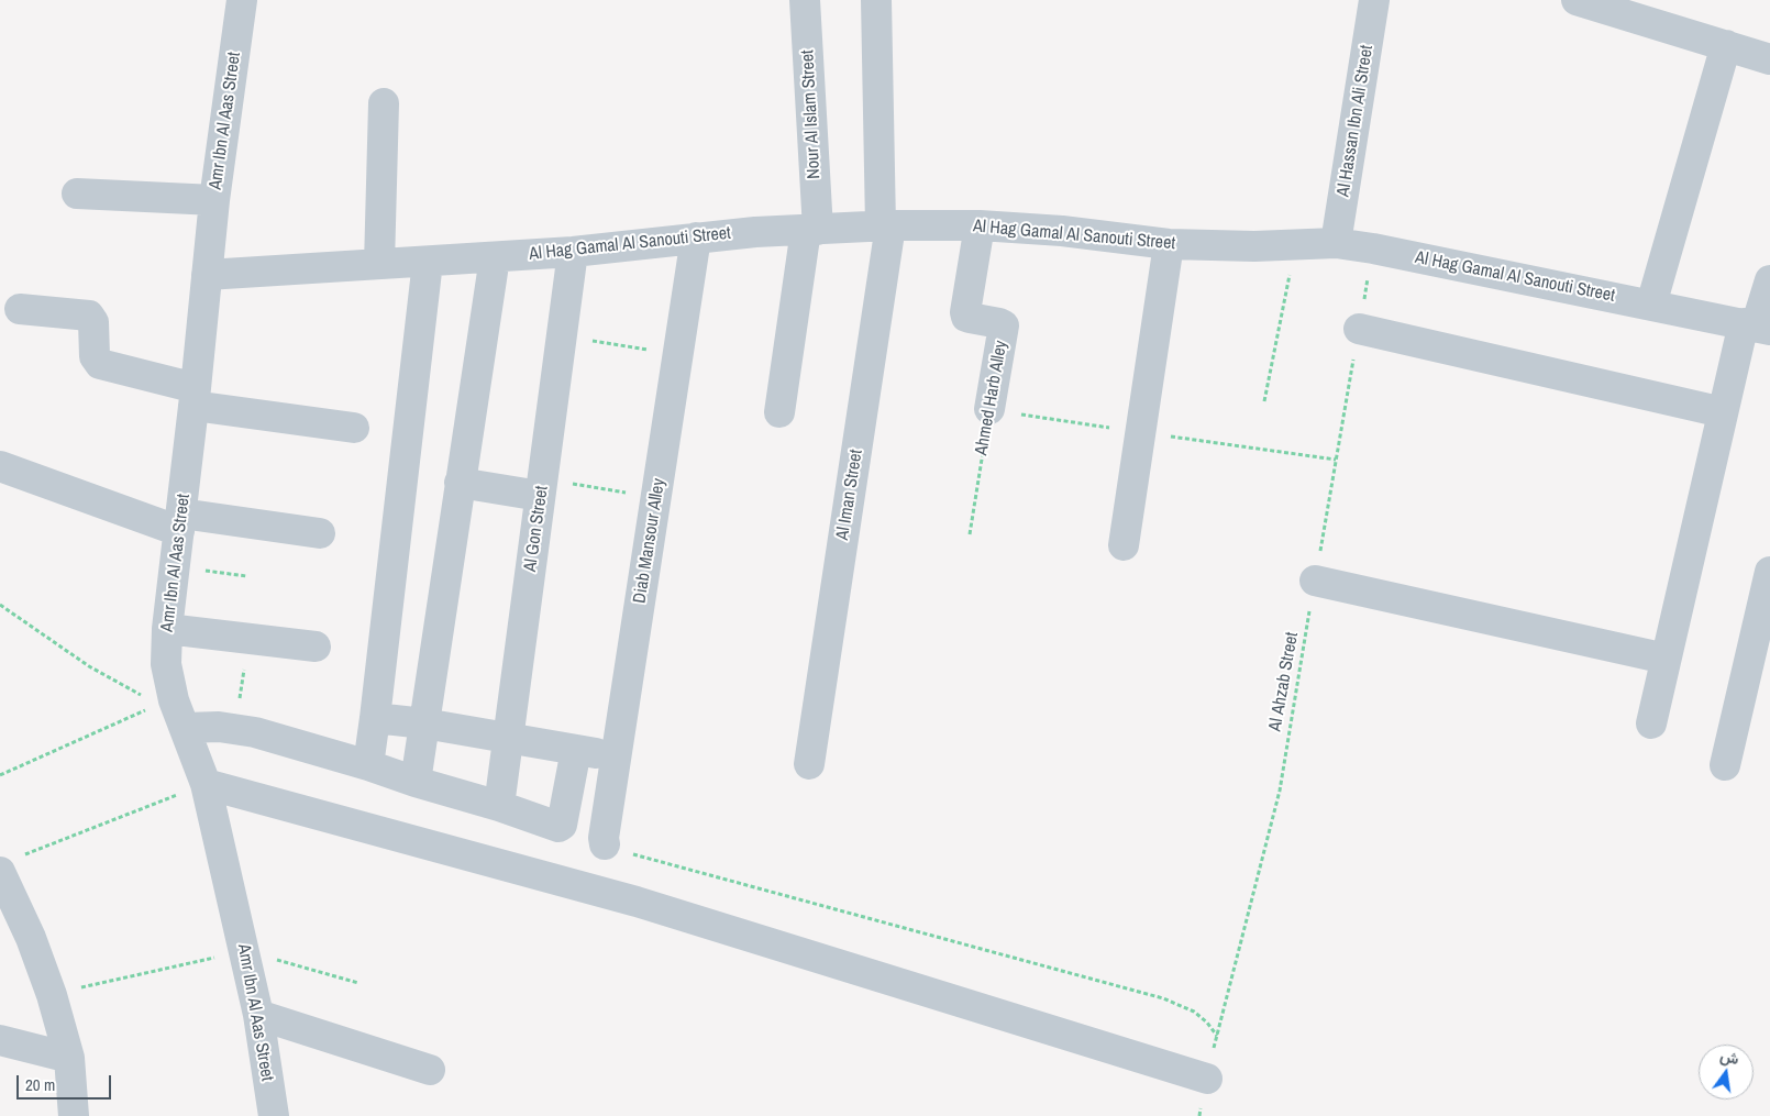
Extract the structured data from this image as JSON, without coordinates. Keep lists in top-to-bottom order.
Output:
{
  "streets": {
    "street": [
      "Nour Al Islam Street",
      "Amr Ibn Al Aas Street",
      "Al Hassan Ibn Ali Street",
      "Al Hag Gamal Al Sanouti Street",
      "Ahmed Harb Alley",
      "Al Iman Street",
      "Al Gon Street",
      "Diab Mansour Alley"
    ],
    "path": ["Al Ahzab Street"]
  },
  "crossings": [
    ["Nour Al Islam Street", "Al Hag Gamal Al Sanouti Street"],
    ["Amr Ibn Al Aas Street", "Al Hag Gamal Al Sanouti Street"],
    ["Al Hassan Ibn Ali Street", "Al Hag Gamal Al Sanouti Street"],
    ["Al Hag Gamal Al Sanouti Street", "Ahmed Harb Alley"],
    ["Al Hag Gamal Al Sanouti Street", "Al Iman Street"],
    ["Al Hag Gamal Al Sanouti Street", "Al Gon Street"],
    ["Al Hag Gamal Al Sanouti Street", "Diab Mansour Alley"],
    ["Al Hag Gamal Al Sanouti Street", "Al Ahzab Street"]
  ],
  "scale_bar": "20 m",
  "north": "top"
}
